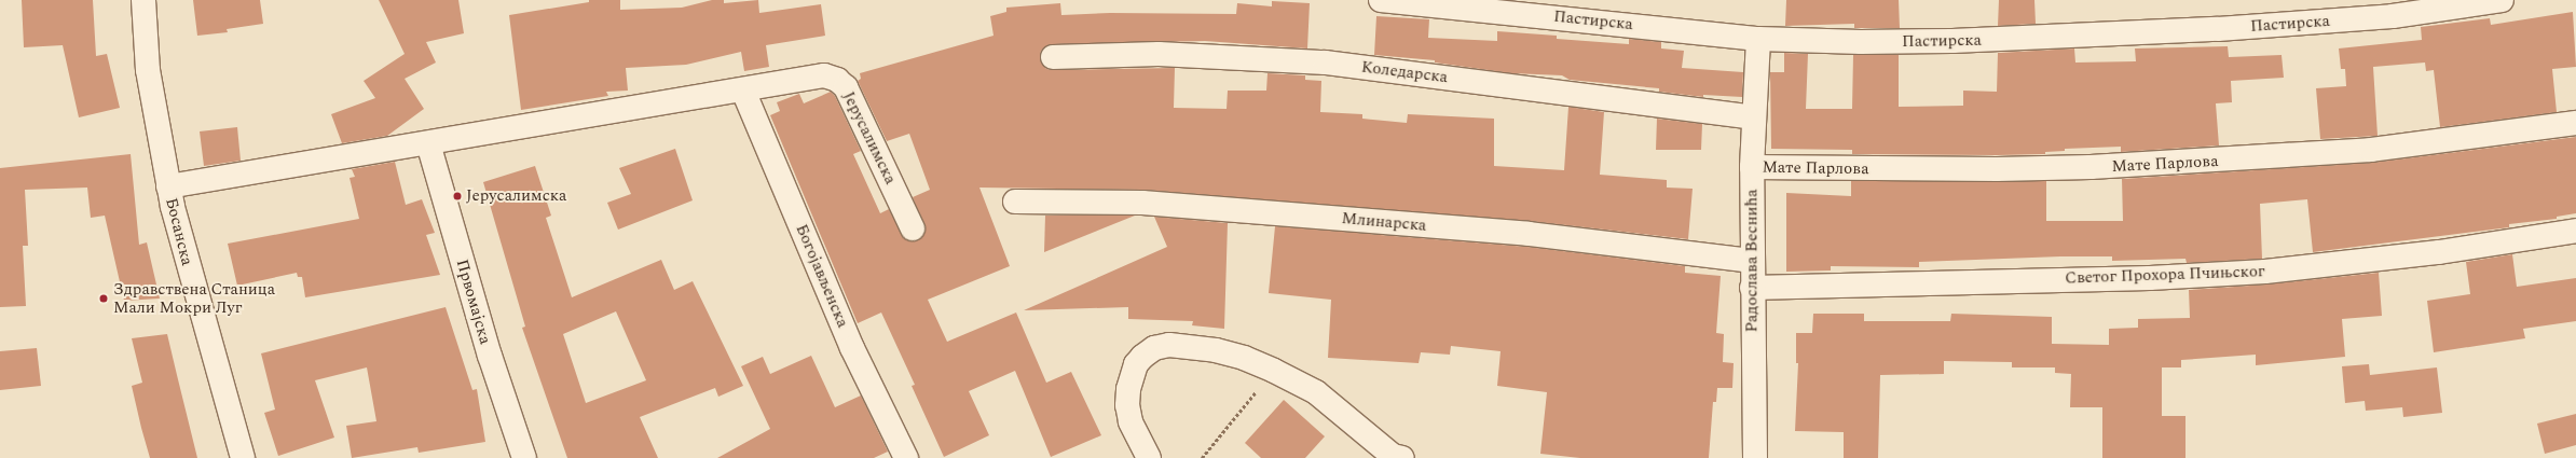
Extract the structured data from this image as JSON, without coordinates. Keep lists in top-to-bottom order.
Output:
{
  "streets": {
    "street": [
      "Пастирска",
      "Коледарска",
      "Јерусалимска",
      "Мате Парлова",
      "Млинарска",
      "Босанска",
      "Радослава Веснића",
      "Светог Прохора Пчињског",
      "Богојављенска",
      "Првомајска"
    ]
  },
  "crossings": [
    ["Пастирска", "Радослава Веснића"],
    ["Коледарска", "Радослава Веснића"],
    ["Јерусалимска", "Босанска"],
    ["Јерусалимска", "Богојављенска"],
    ["Јерусалимска", "Првомајска"],
    ["Мате Парлова", "Радослава Веснића"],
    ["Млинарска", "Радослава Веснића"],
    ["Радослава Веснића", "Светог Прохора Пчињског"]
  ],
  "places": ["Јерусалимска", "Здравствена Станица Мали Мокри Луг"]
}
